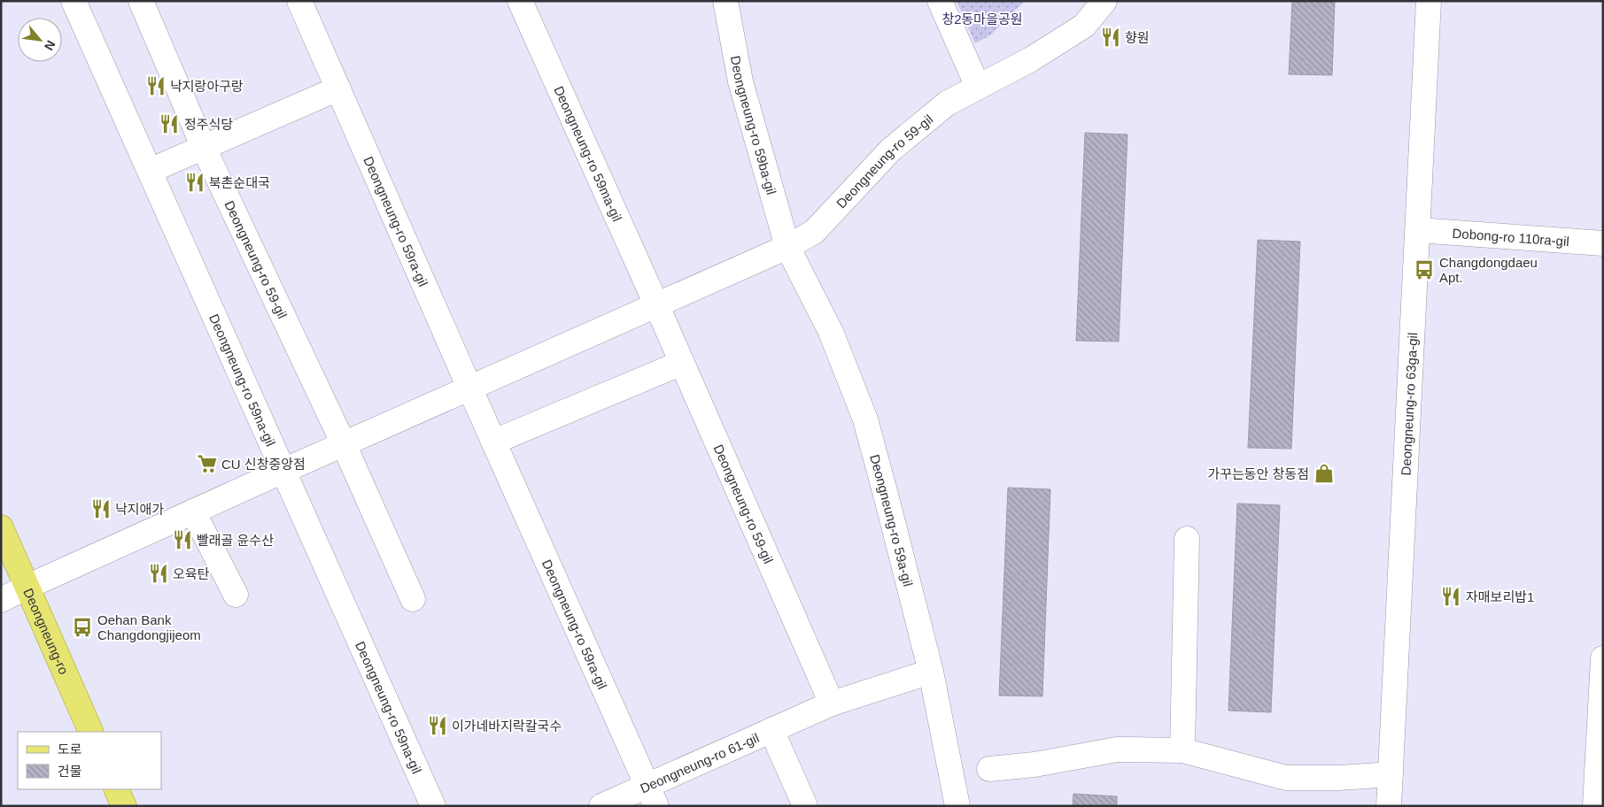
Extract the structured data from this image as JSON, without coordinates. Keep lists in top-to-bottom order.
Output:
{
  "streets": {
    "main road": ["Deongneung-ro"],
    "street": [
      "Deongneung-ro 59ba-gil",
      "Deongneung-ro 59ma-gil",
      "Deongneung-ro 59-gil",
      "Deongneung-ro 59ra-gil",
      "Dobong-ro 110ra-gil",
      "Deongneung-ro 59na-gil",
      "Deongneung-ro 63ga-gil",
      "Deongneung-ro 59a-gil",
      "Deongneung-ro 61-gil"
    ]
  },
  "crossings": [
    ["Deongneung-ro 59ba-gil", "Deongneung-ro 59-gil"],
    ["Deongneung-ro 59ba-gil", "Deongneung-ro 59a-gil"],
    ["Deongneung-ro 59ma-gil", "Deongneung-ro 59-gil"],
    ["Deongneung-ro 59-gil", "Deongneung-ro 59ra-gil"],
    ["Deongneung-ro 59-gil", "Deongneung-ro 59na-gil"],
    ["Deongneung-ro 59-gil", "Deongneung-ro 59a-gil"],
    ["Deongneung-ro 59-gil", "Deongneung-ro"],
    ["Deongneung-ro 59-gil", "Deongneung-ro 61-gil"],
    ["Deongneung-ro 59ra-gil", "Deongneung-ro 61-gil"],
    ["Dobong-ro 110ra-gil", "Deongneung-ro 63ga-gil"],
    ["Deongneung-ro 59a-gil", "Deongneung-ro 61-gil"]
  ],
  "parks": ["창2동마을공원"],
  "places": {
    "restaurant": [
      "향원",
      "낙지랑아구랑",
      "정주식당",
      "북촌순대국",
      "낙지애가",
      "빨래골 윤수산",
      "오육탄",
      "자매보리밥1",
      "이가네바지락칼국수"
    ],
    "bus stop": ["Changdongdaeu Apt.", "Oehan Bank Changdongjijeom"],
    "supermarket": ["CU 신창중앙점"],
    "shop": ["가꾸는동안 창동점"]
  },
  "legend": ["도로", "건물"],
  "north": "bottom right"
}
